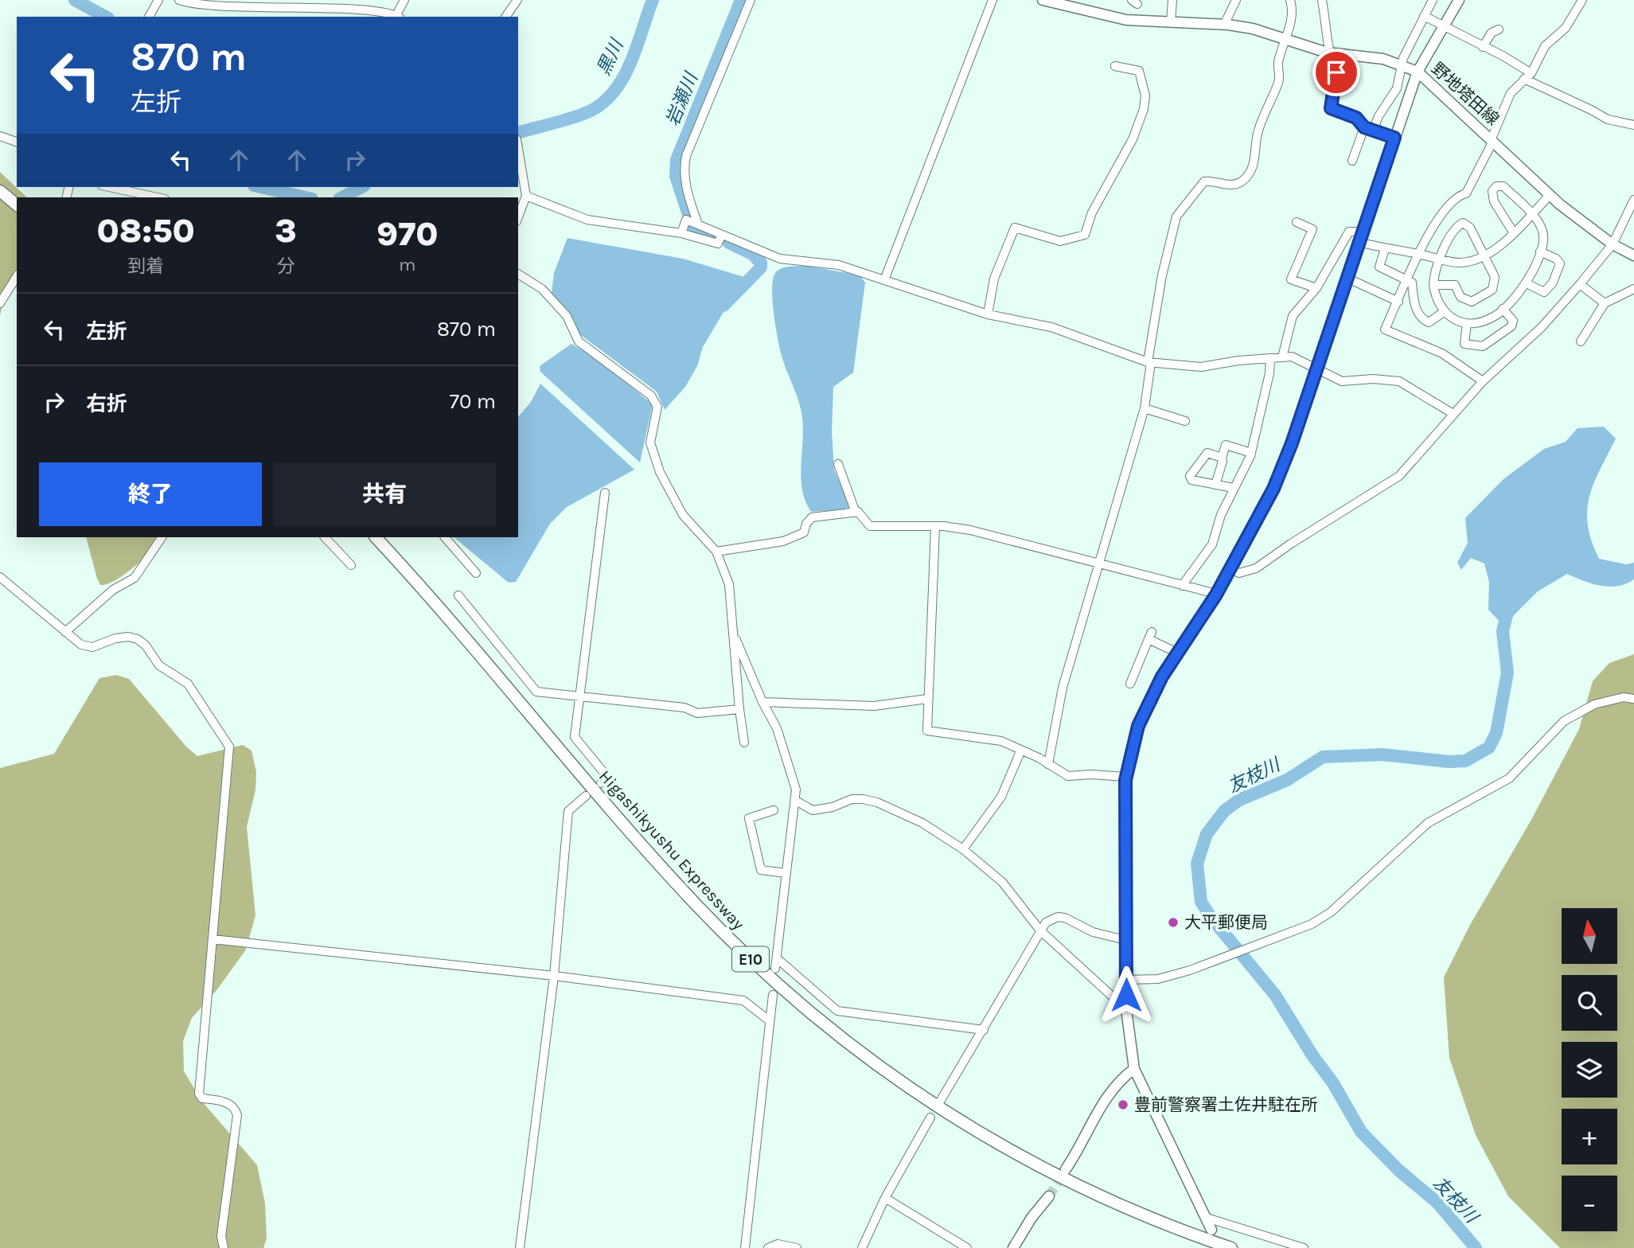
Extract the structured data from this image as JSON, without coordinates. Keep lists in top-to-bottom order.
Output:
{
  "streets": {
    "highway": ["Higashikyushu Expressway", "E10"],
    "main road": ["野地塔田線"]
  },
  "water": ["黒川", "岩瀬川", "友枝川"],
  "places": ["大平郵便局", "豊前警察署土佐井駐在所"],
  "north": "top",
  "page": {
    "turn": ["870 m", "左折"],
    "eta": [
      "08:50",
      "到着",
      "3",
      "分",
      "970",
      "m"
    ],
    "list": [
      {
        "name": "左折",
        "value": "870 m"
      },
      {
        "name": "右折",
        "value": "70 m"
      }
    ],
    "buttons": ["終了", "共有"],
    "map_buttons": ["+", "−"]
  }
}
